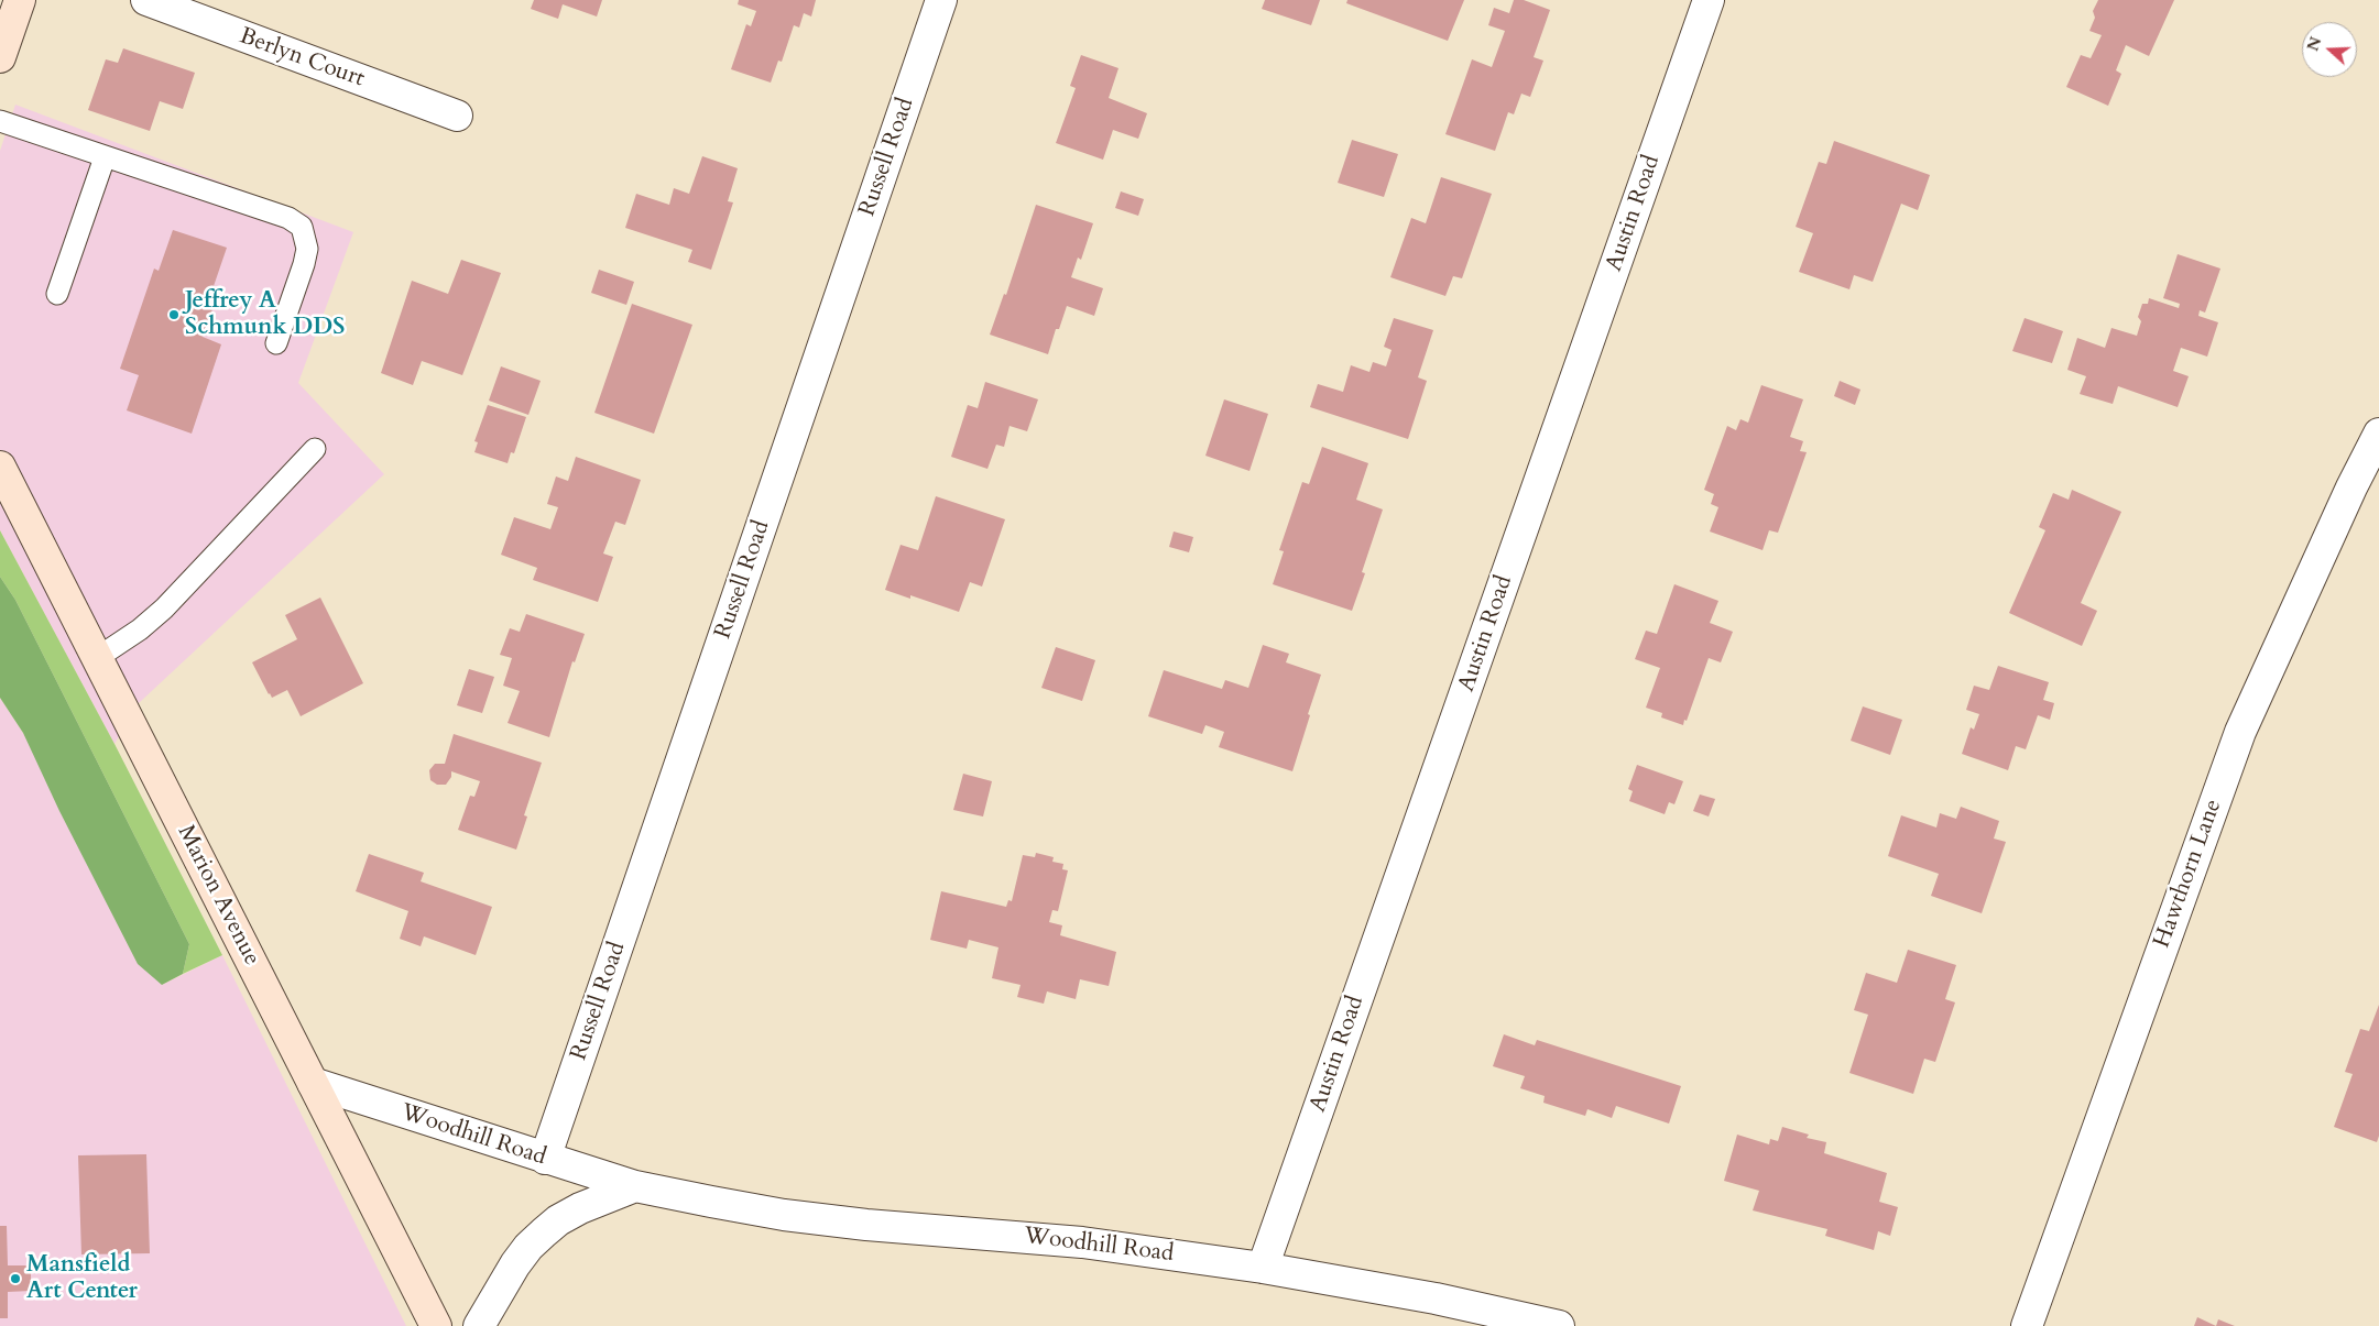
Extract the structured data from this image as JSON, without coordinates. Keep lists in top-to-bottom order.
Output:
{
  "streets": {
    "street": [
      "Berlyn Court",
      "Russell Road",
      "Austin Road",
      "Hawthorn Lane",
      "Marion Avenue",
      "Woodhill Road"
    ]
  },
  "crossings": [
    ["Russell Road", "Woodhill Road"],
    ["Austin Road", "Woodhill Road"],
    ["Marion Avenue", "Woodhill Road"]
  ],
  "places": ["Jeffrey A Schmunk DDS", "Mansfield Art Center"],
  "north": "left"
}
